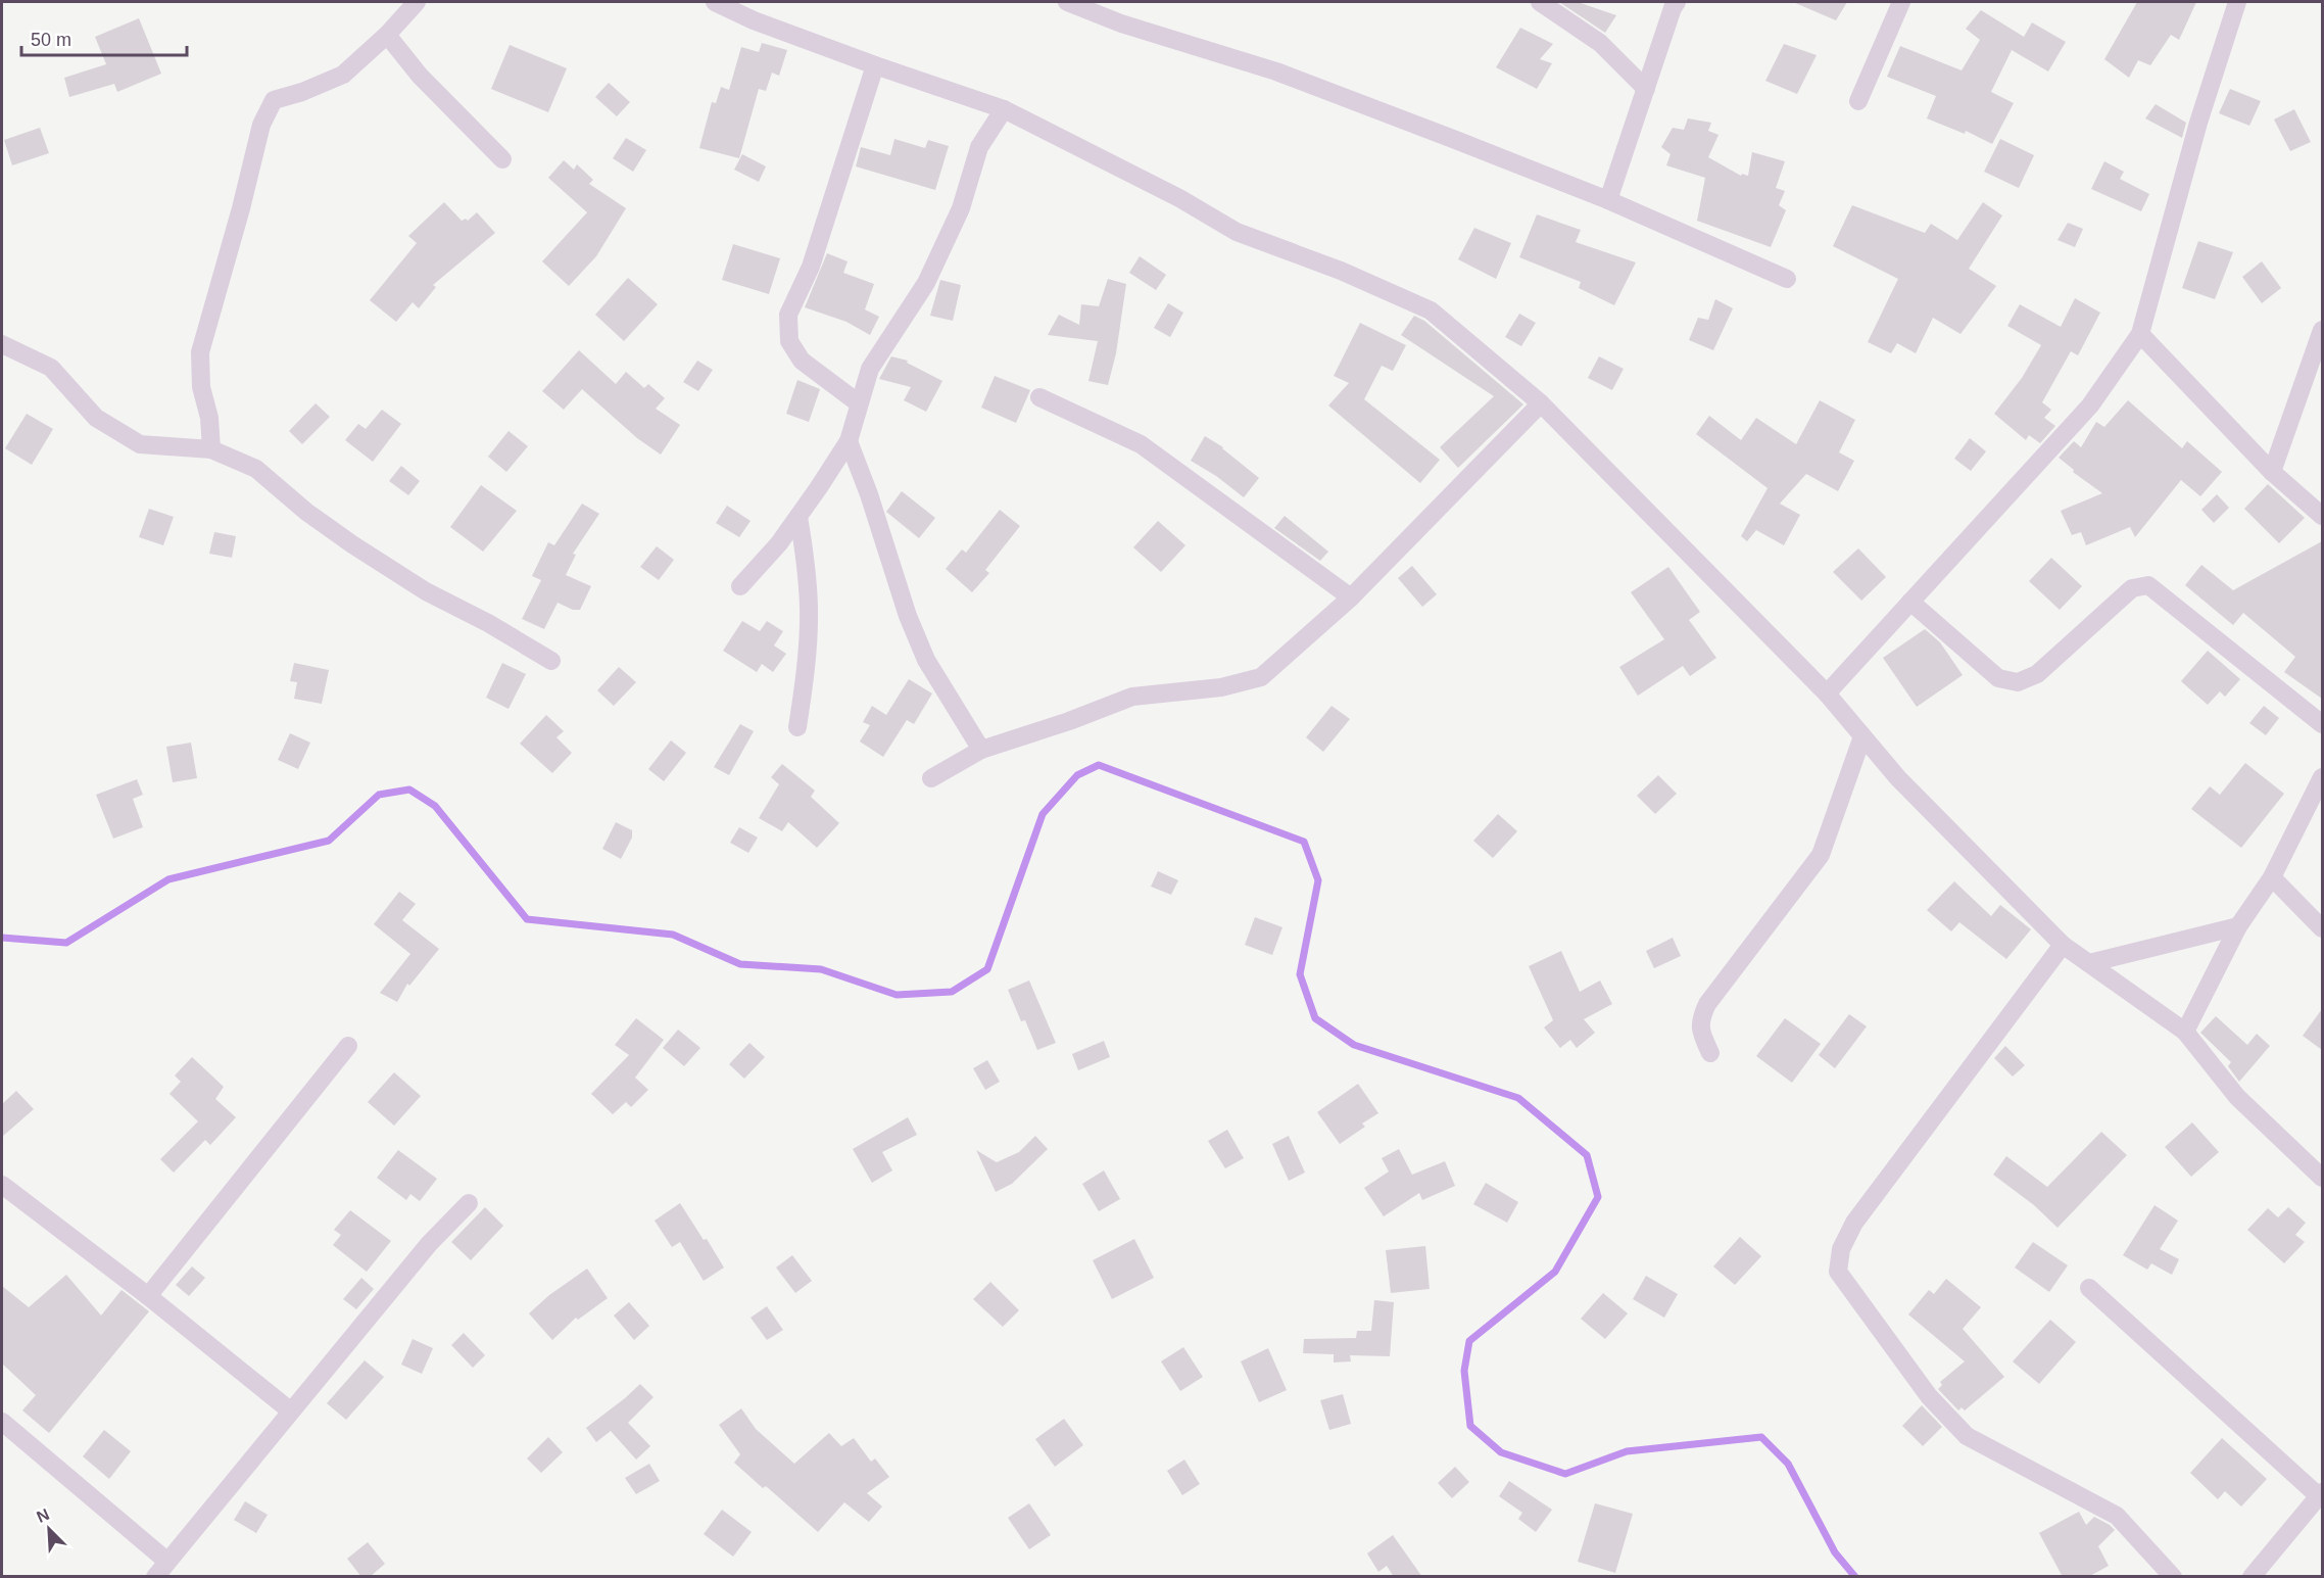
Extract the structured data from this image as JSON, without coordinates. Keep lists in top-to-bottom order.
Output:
{
  "scale_bar": "50 m",
  "north": "top left"
}
